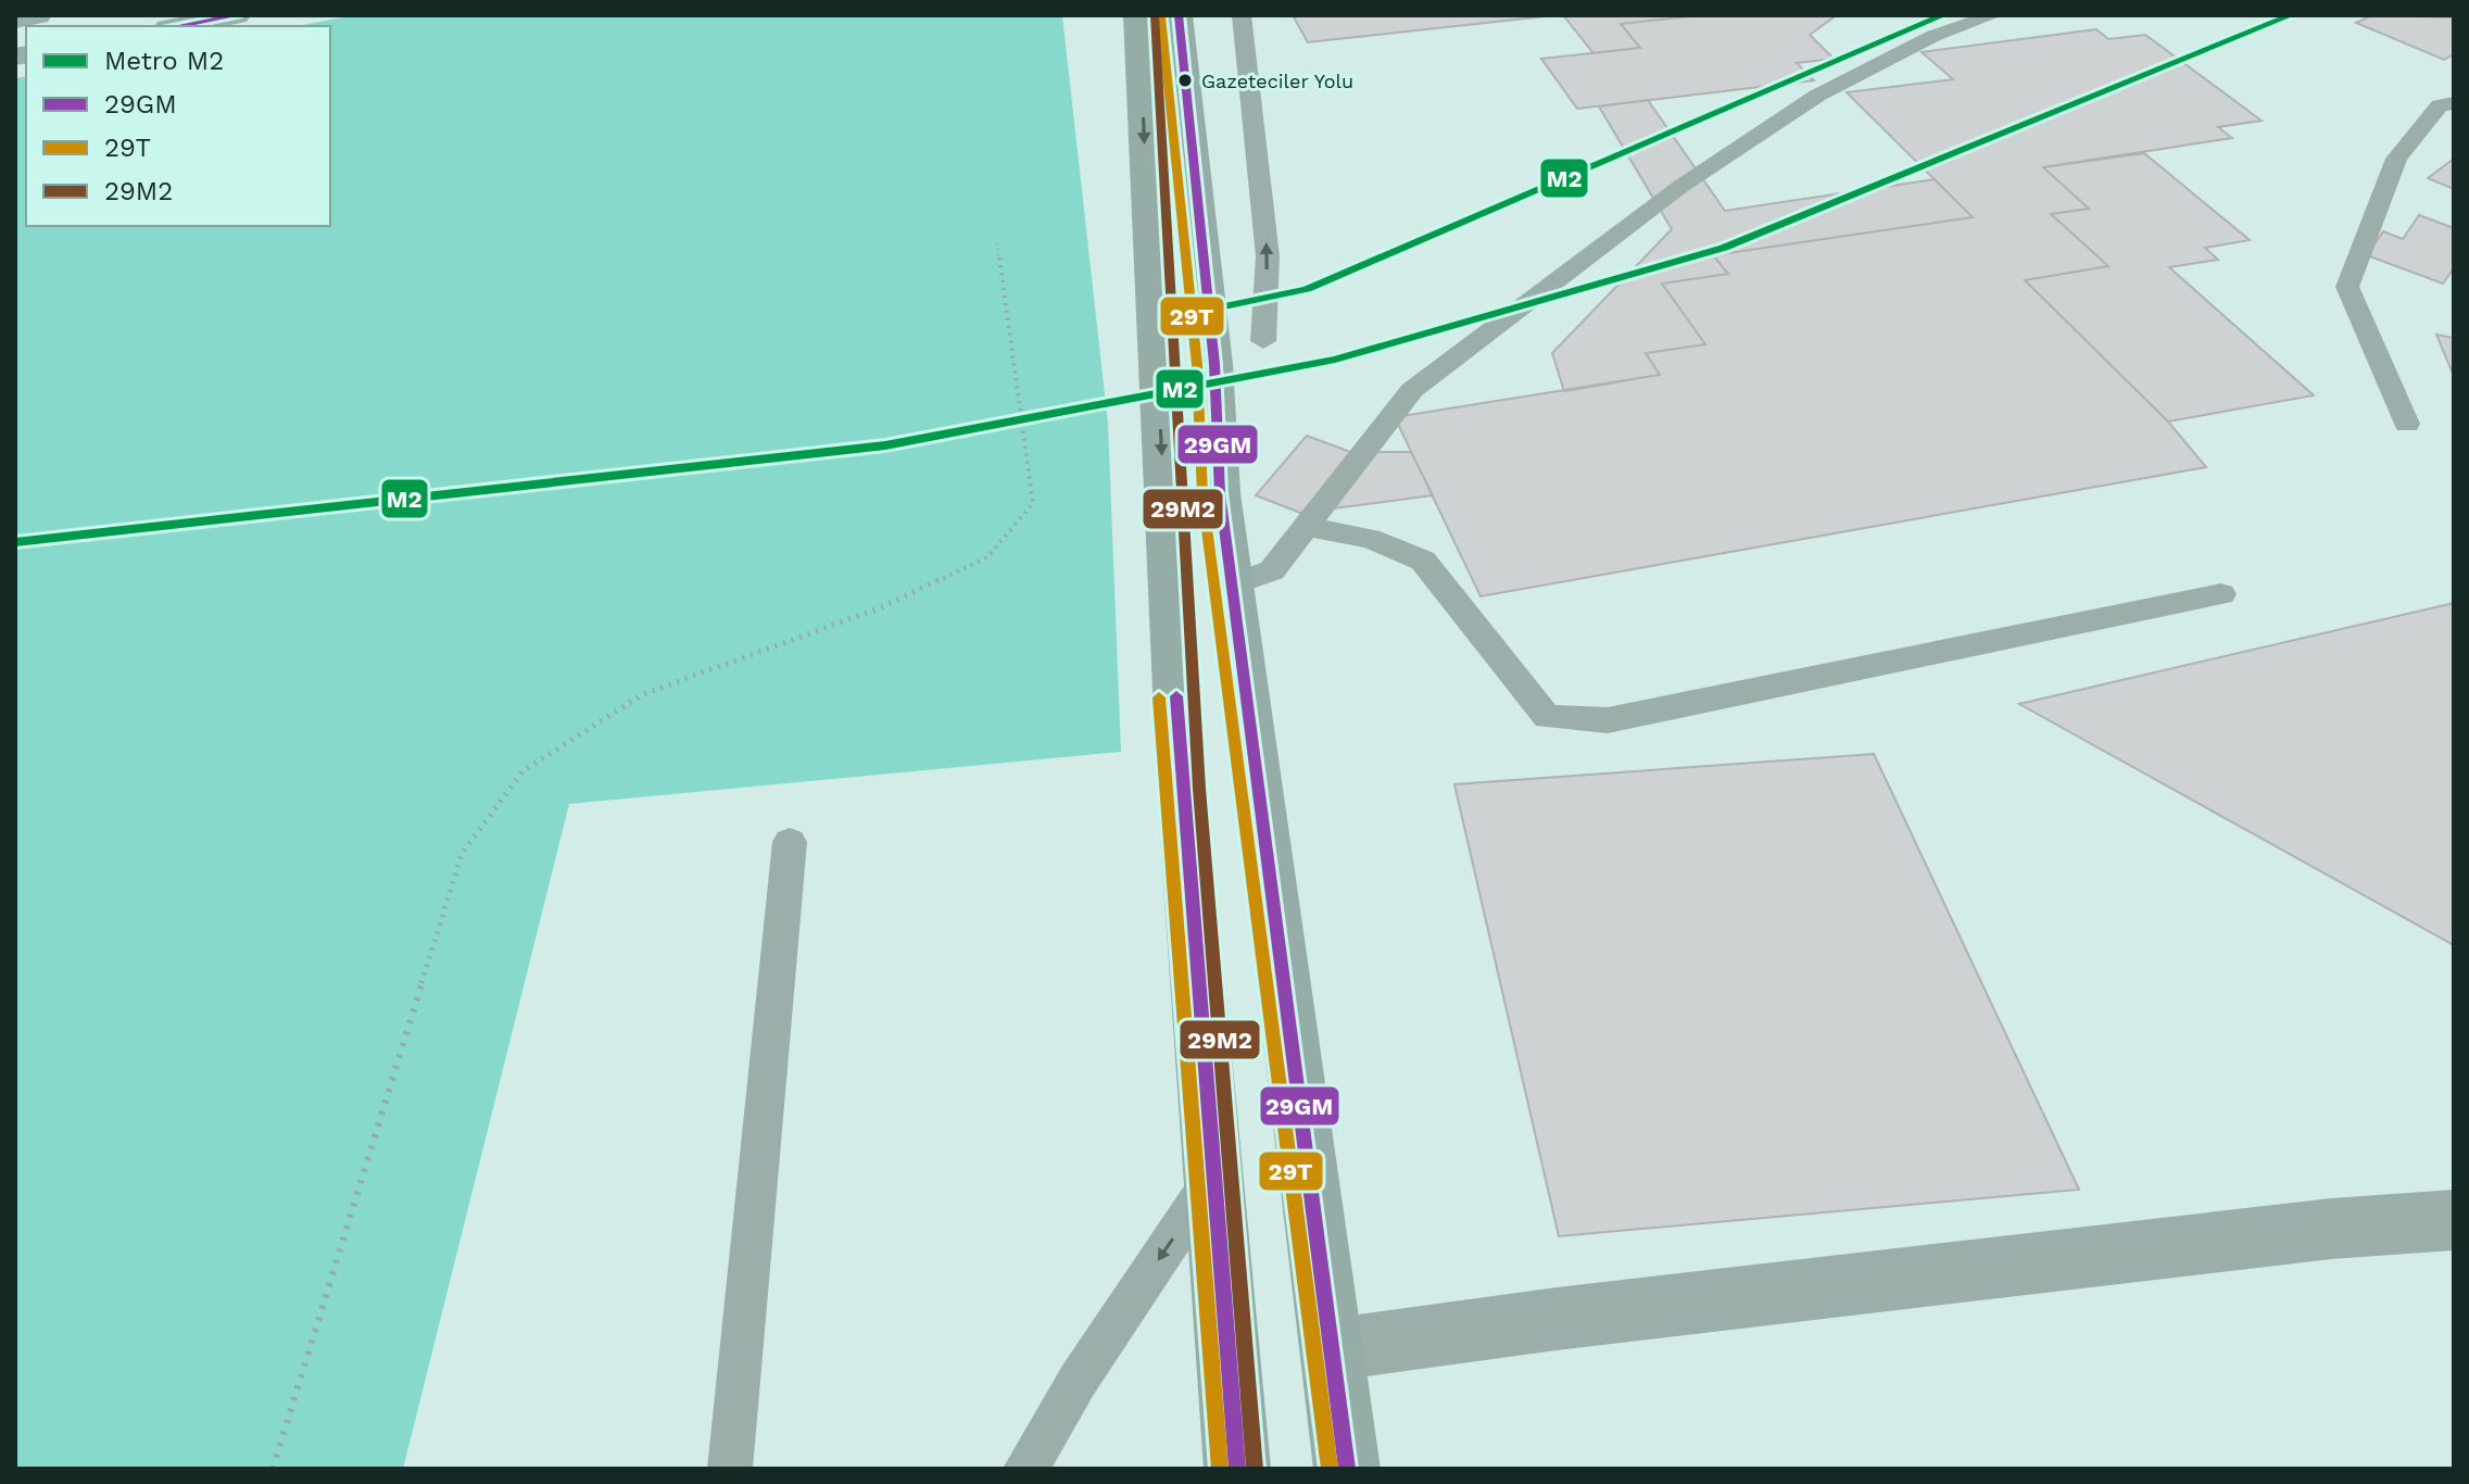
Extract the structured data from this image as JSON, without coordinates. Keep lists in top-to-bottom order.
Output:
{
  "places": ["Gazeteciler Yolu"],
  "lines": [
    "metro line M2",
    "transit line 29GM",
    "transit line 29M2",
    "transit line 29T"
  ],
  "legend": [
    "Metro M2",
    "29GM",
    "29T",
    "29M2"
  ]
}
